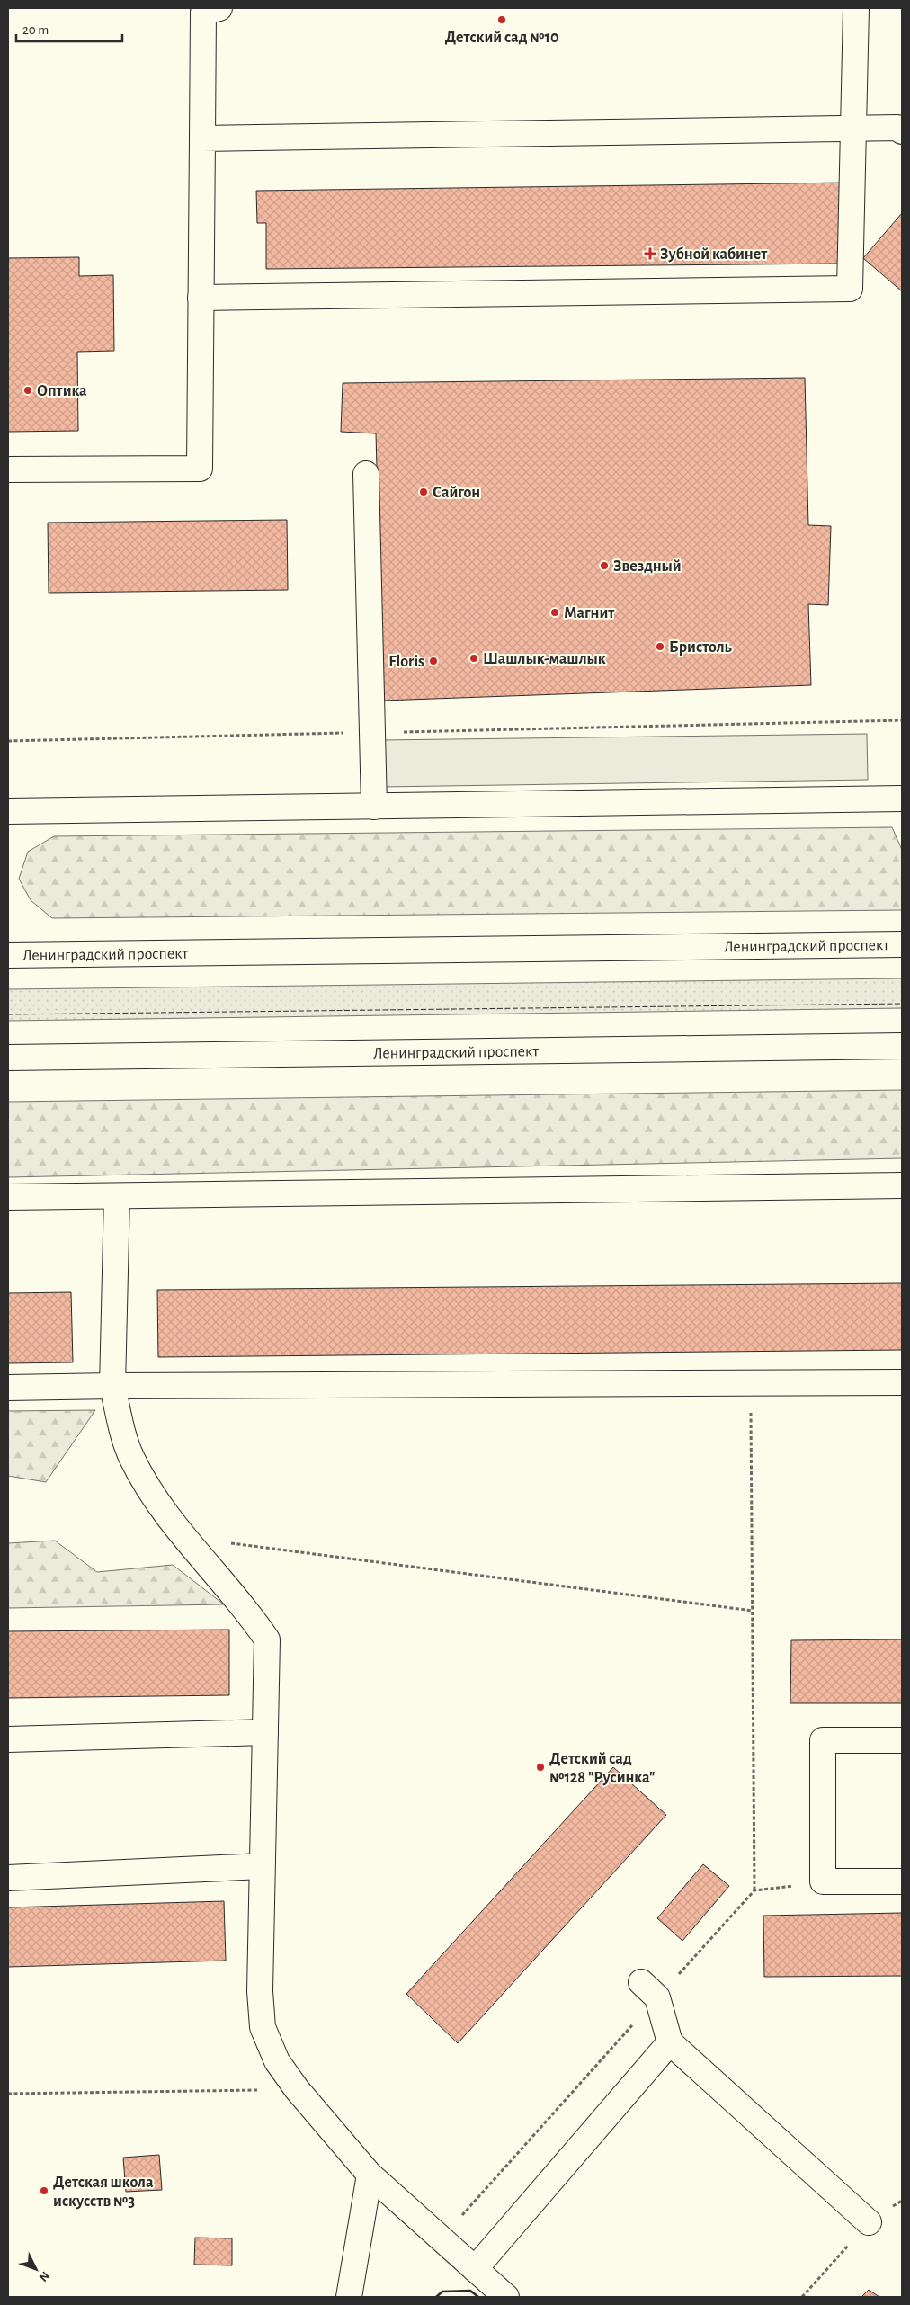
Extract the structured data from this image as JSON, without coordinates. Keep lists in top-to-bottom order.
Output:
{
  "streets": {
    "street": ["Ленинградский проспект"]
  },
  "places": {
    "other": [
      "Детский сад №10",
      "Оптика",
      "Сайгон",
      "Звездный",
      "Магнит",
      "Бристоль",
      "Шашлык-машлык",
      "Floris",
      "Детский сад №128 \"Русинка\"",
      "Детская школа искусств №3"
    ],
    "health": ["Зубной кабинет"]
  },
  "scale_bar": "20 m",
  "north": "bottom right"
}
